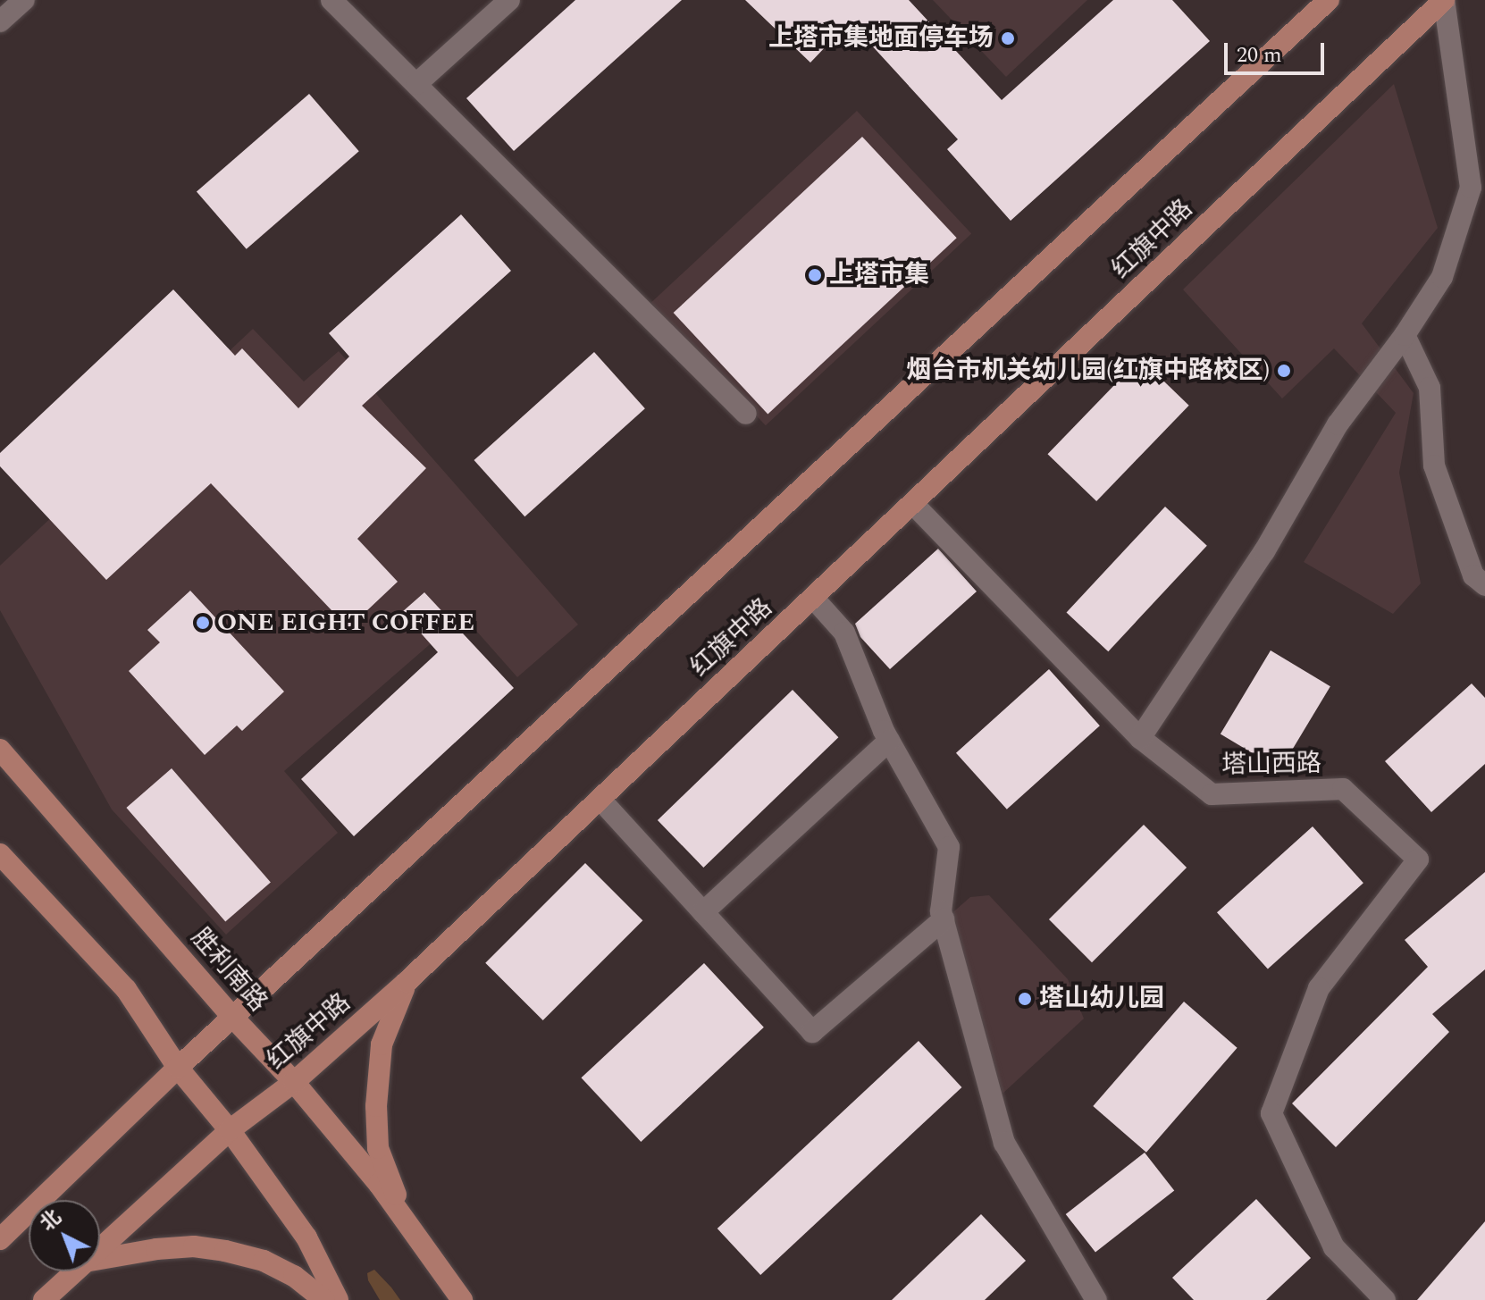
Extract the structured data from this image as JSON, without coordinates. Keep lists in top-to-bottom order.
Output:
{
  "streets": {
    "main road": ["红旗中路", "胜利南路"],
    "street": ["塔山西路"]
  },
  "crossings": [
    ["红旗中路", "塔山西路"],
    ["红旗中路", "胜利南路"]
  ],
  "places": [
    "上塔市集地面停车场",
    "上塔市集",
    "烟台市机关幼儿园(红旗中路校区)",
    "ONE EIGHT COFFEE",
    "塔山幼儿园"
  ],
  "scale_bar": "20 m",
  "north": "top left"
}
